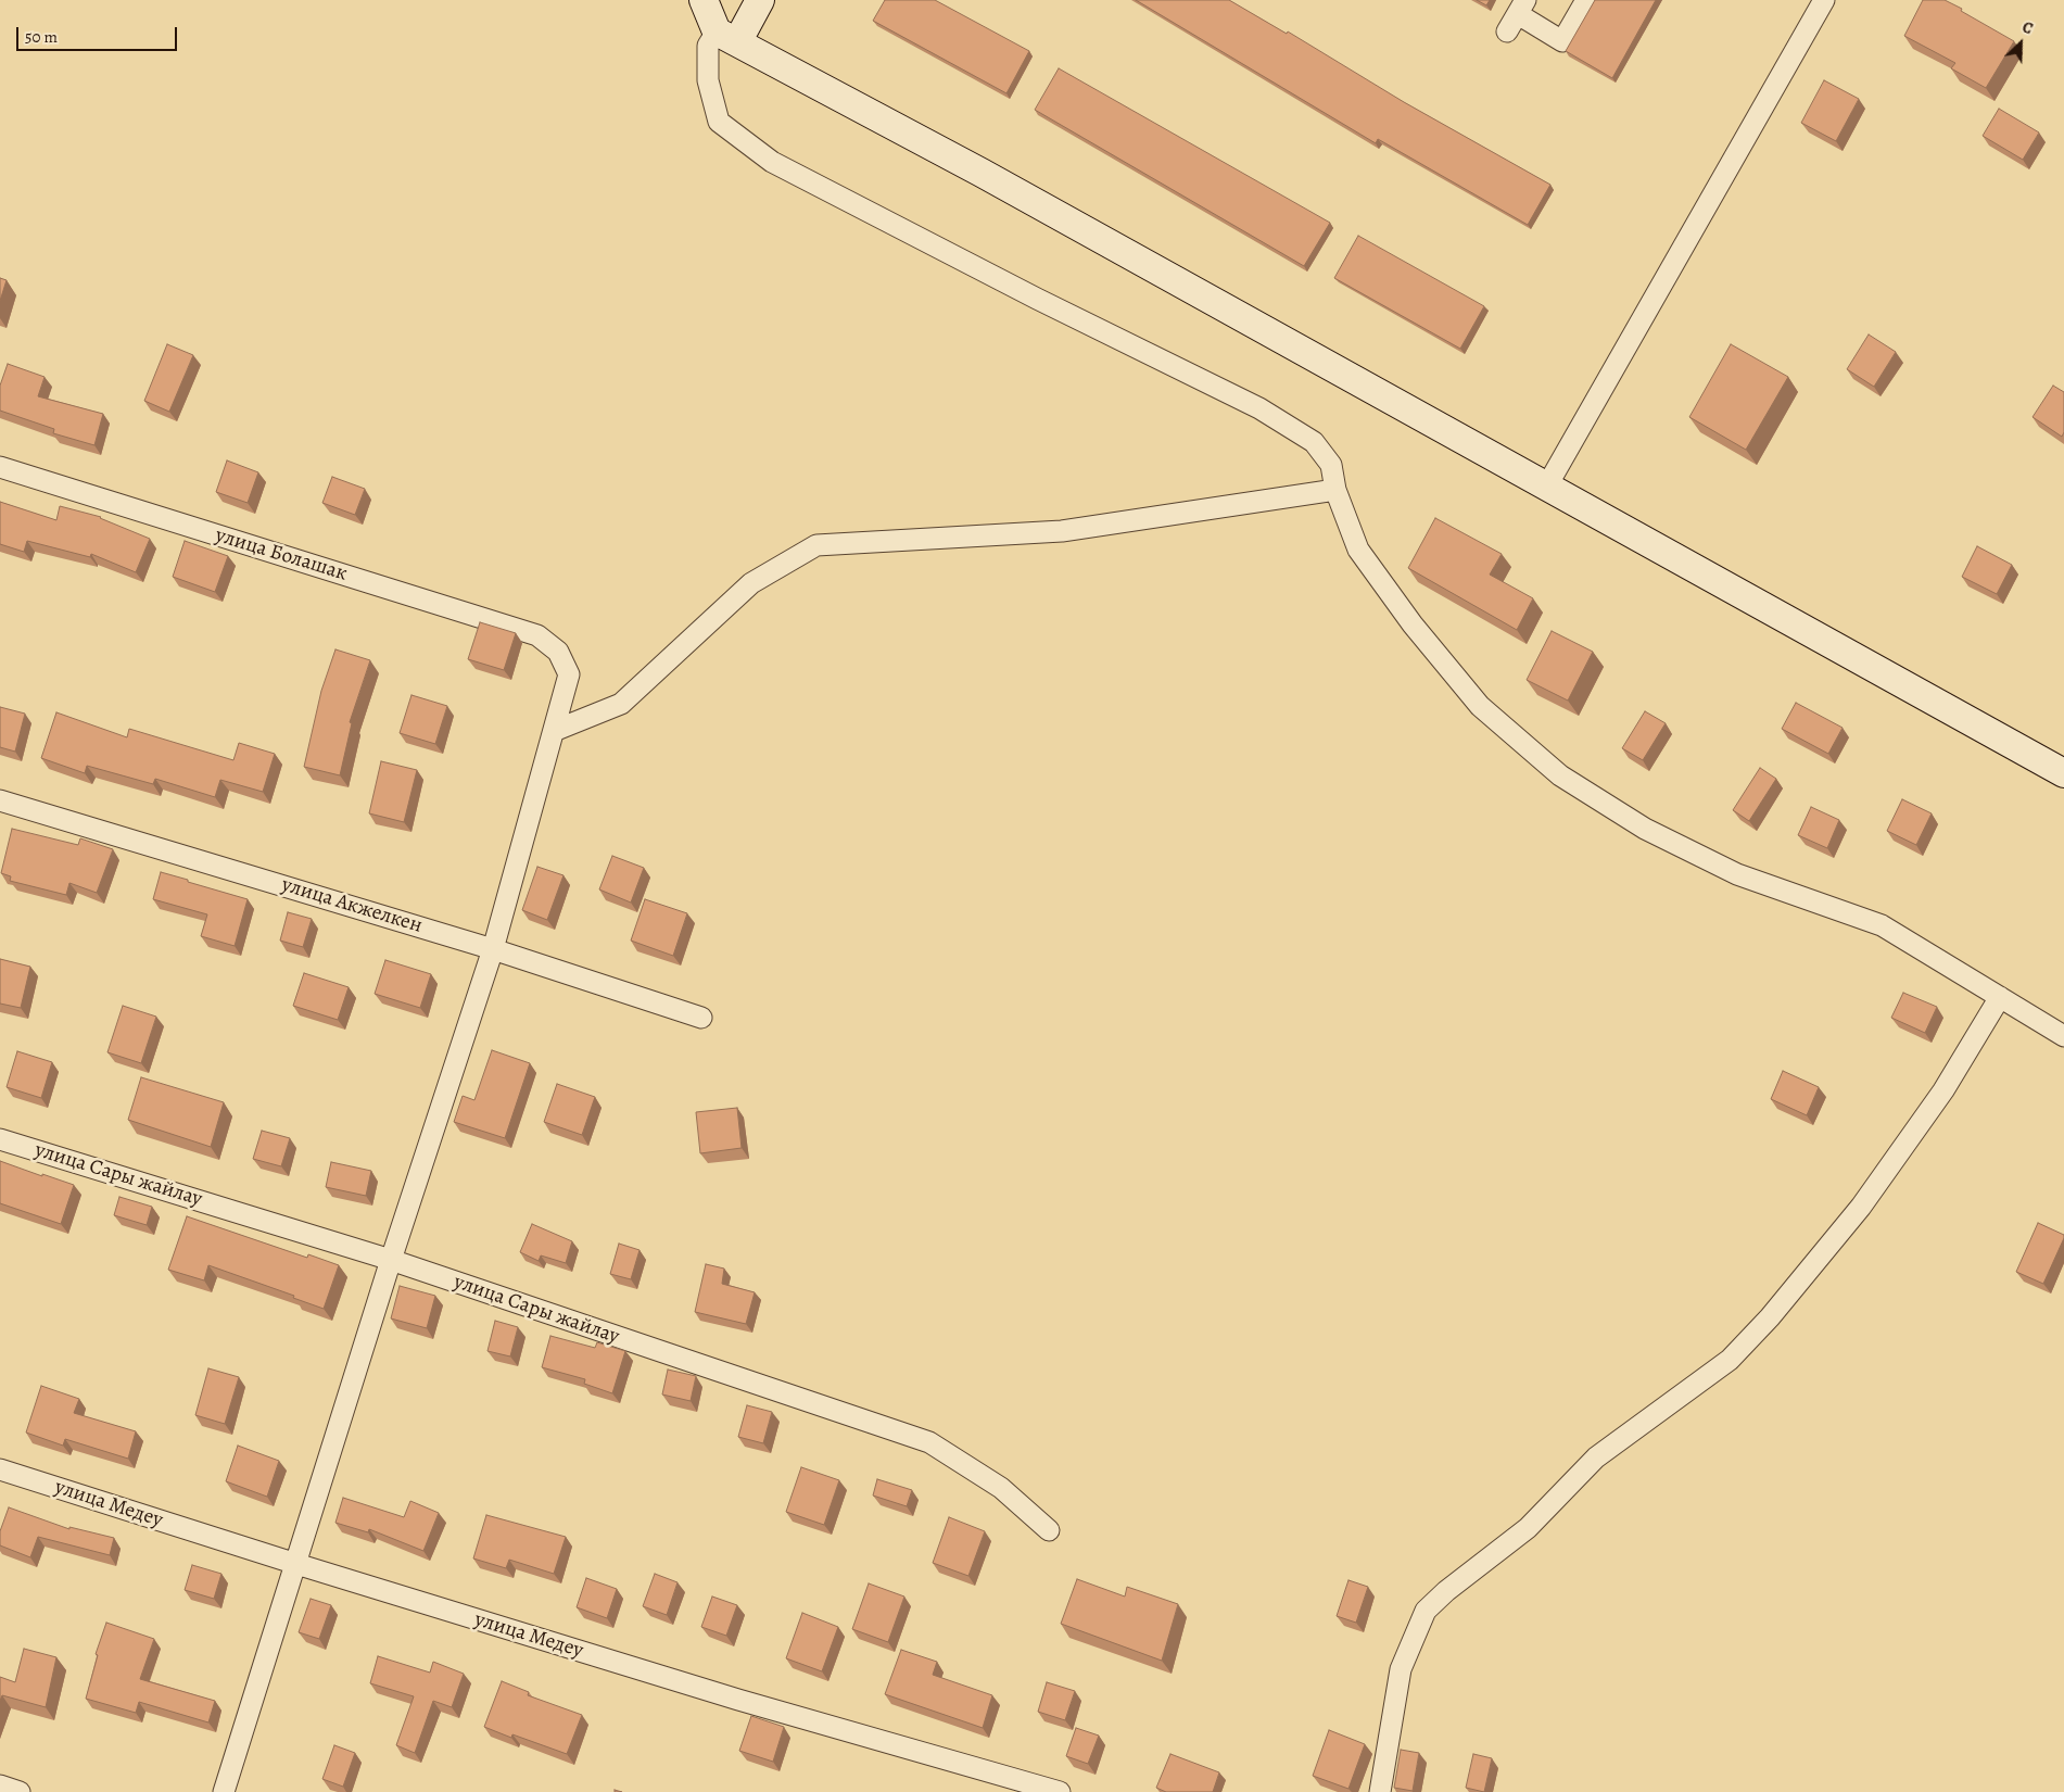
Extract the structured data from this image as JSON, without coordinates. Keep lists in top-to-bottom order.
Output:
{
  "streets": {
    "street": [
      "улица Болашак",
      "улица Акжелкен",
      "улица Сары жайлау",
      "улица Медеу"
    ]
  },
  "scale_bar": "50 m",
  "north": "top right"
}
